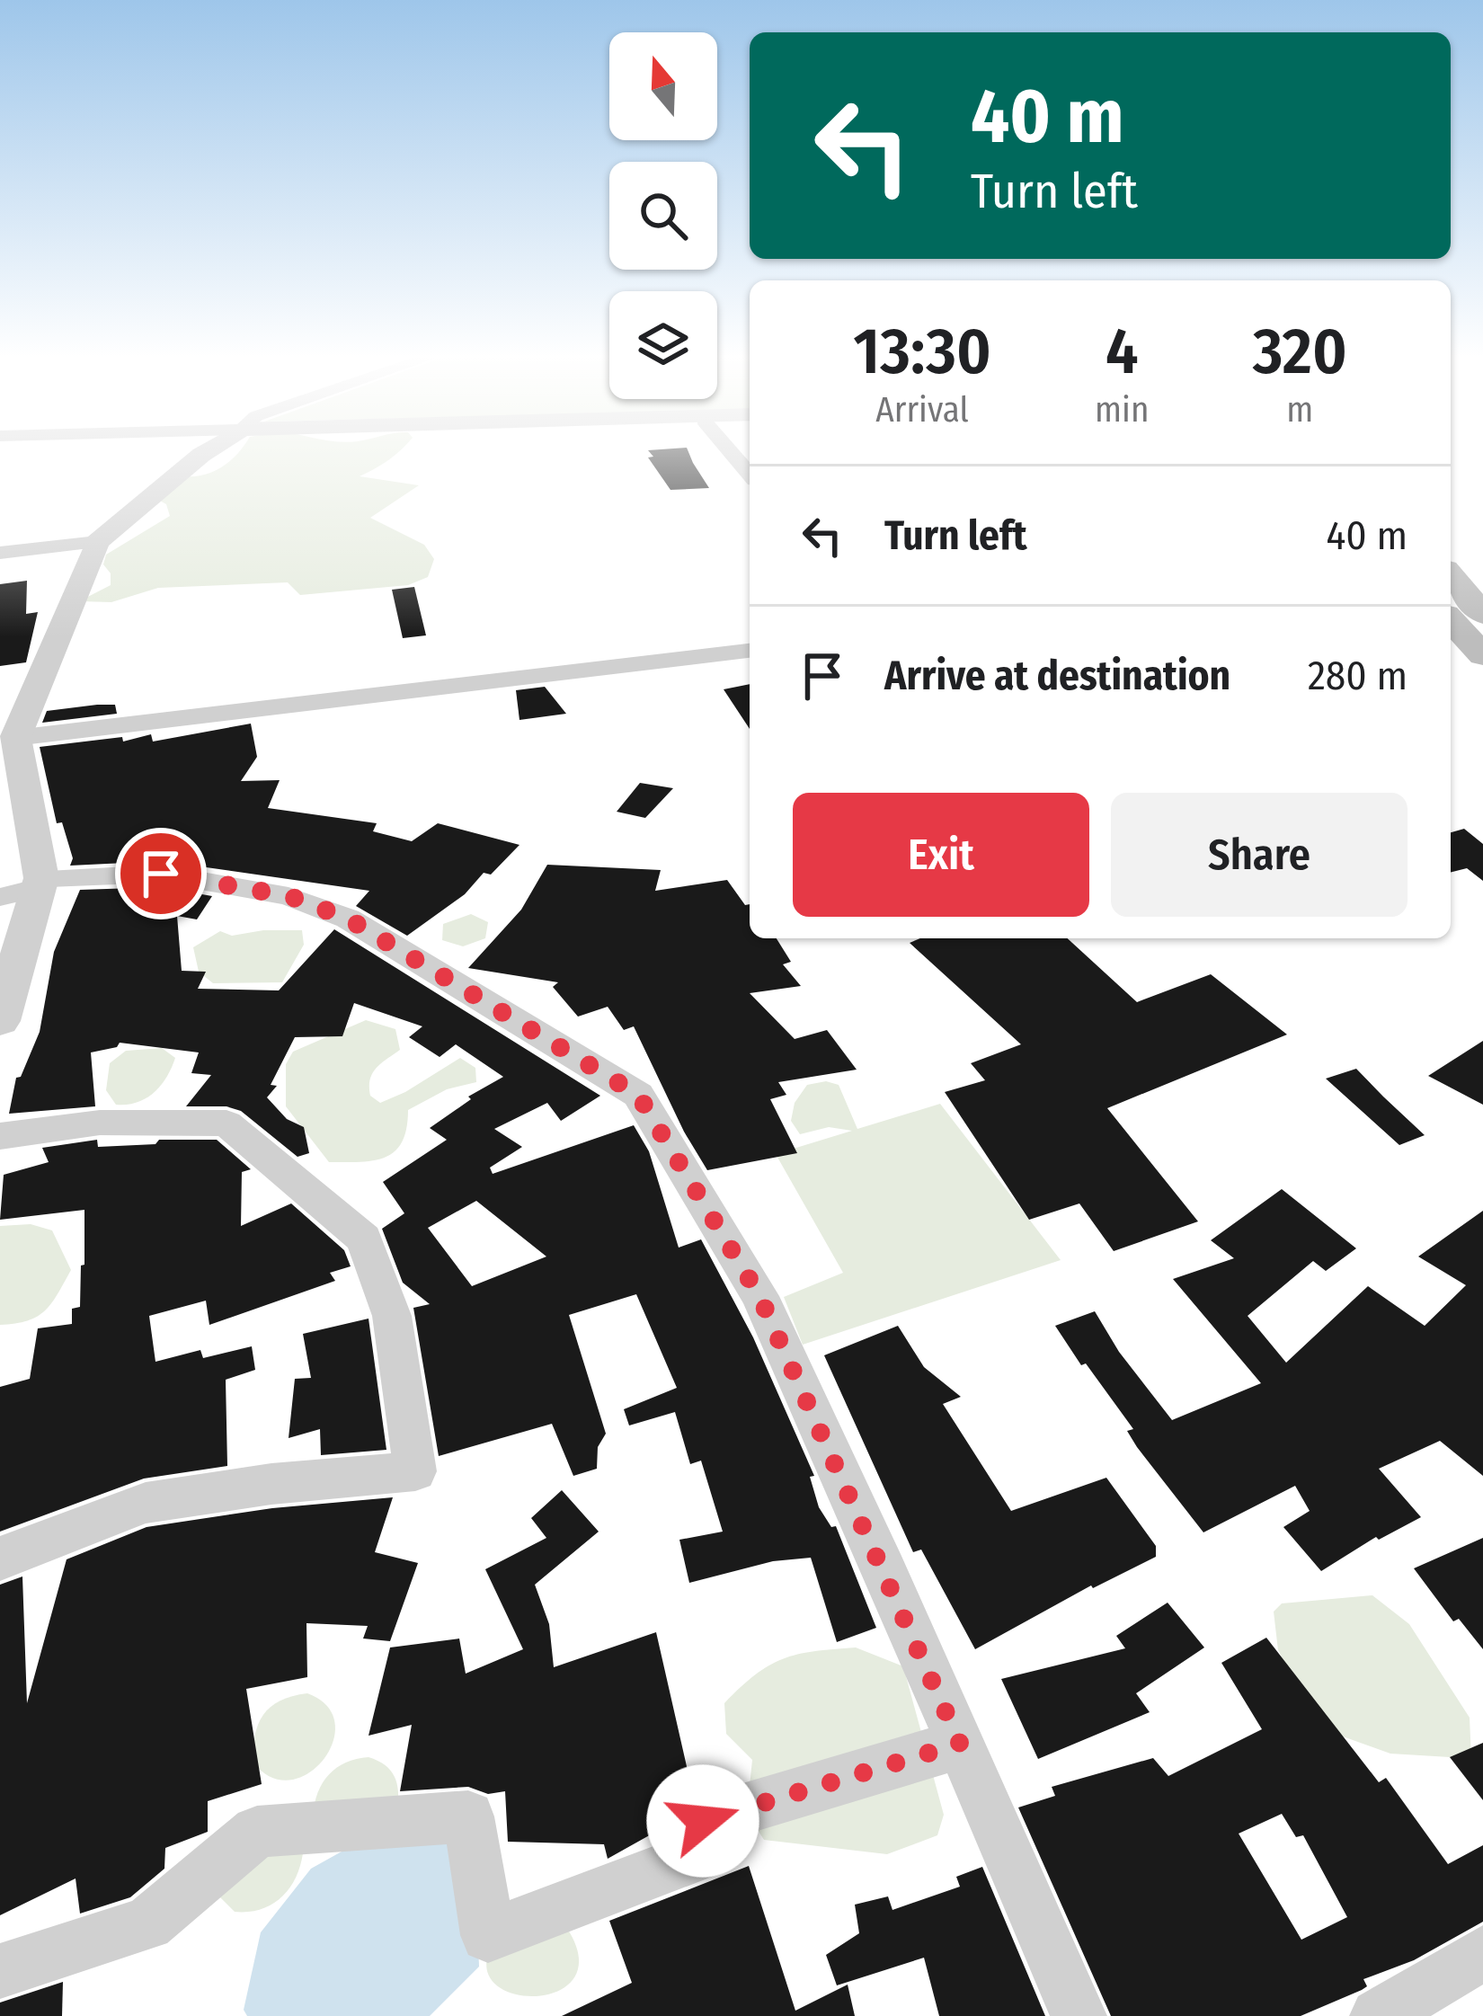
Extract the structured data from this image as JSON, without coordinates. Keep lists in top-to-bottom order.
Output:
{
  "north": "top",
  "page": {
    "turn": ["40 m", "Turn left"],
    "eta": [
      "13:30",
      "Arrival",
      "4",
      "min",
      "320",
      "m"
    ],
    "list": [
      {
        "name": "Turn left",
        "value": "40 m"
      },
      {
        "name": "Arrive at destination",
        "value": "280 m"
      }
    ],
    "buttons": ["Exit", "Share"]
  }
}
